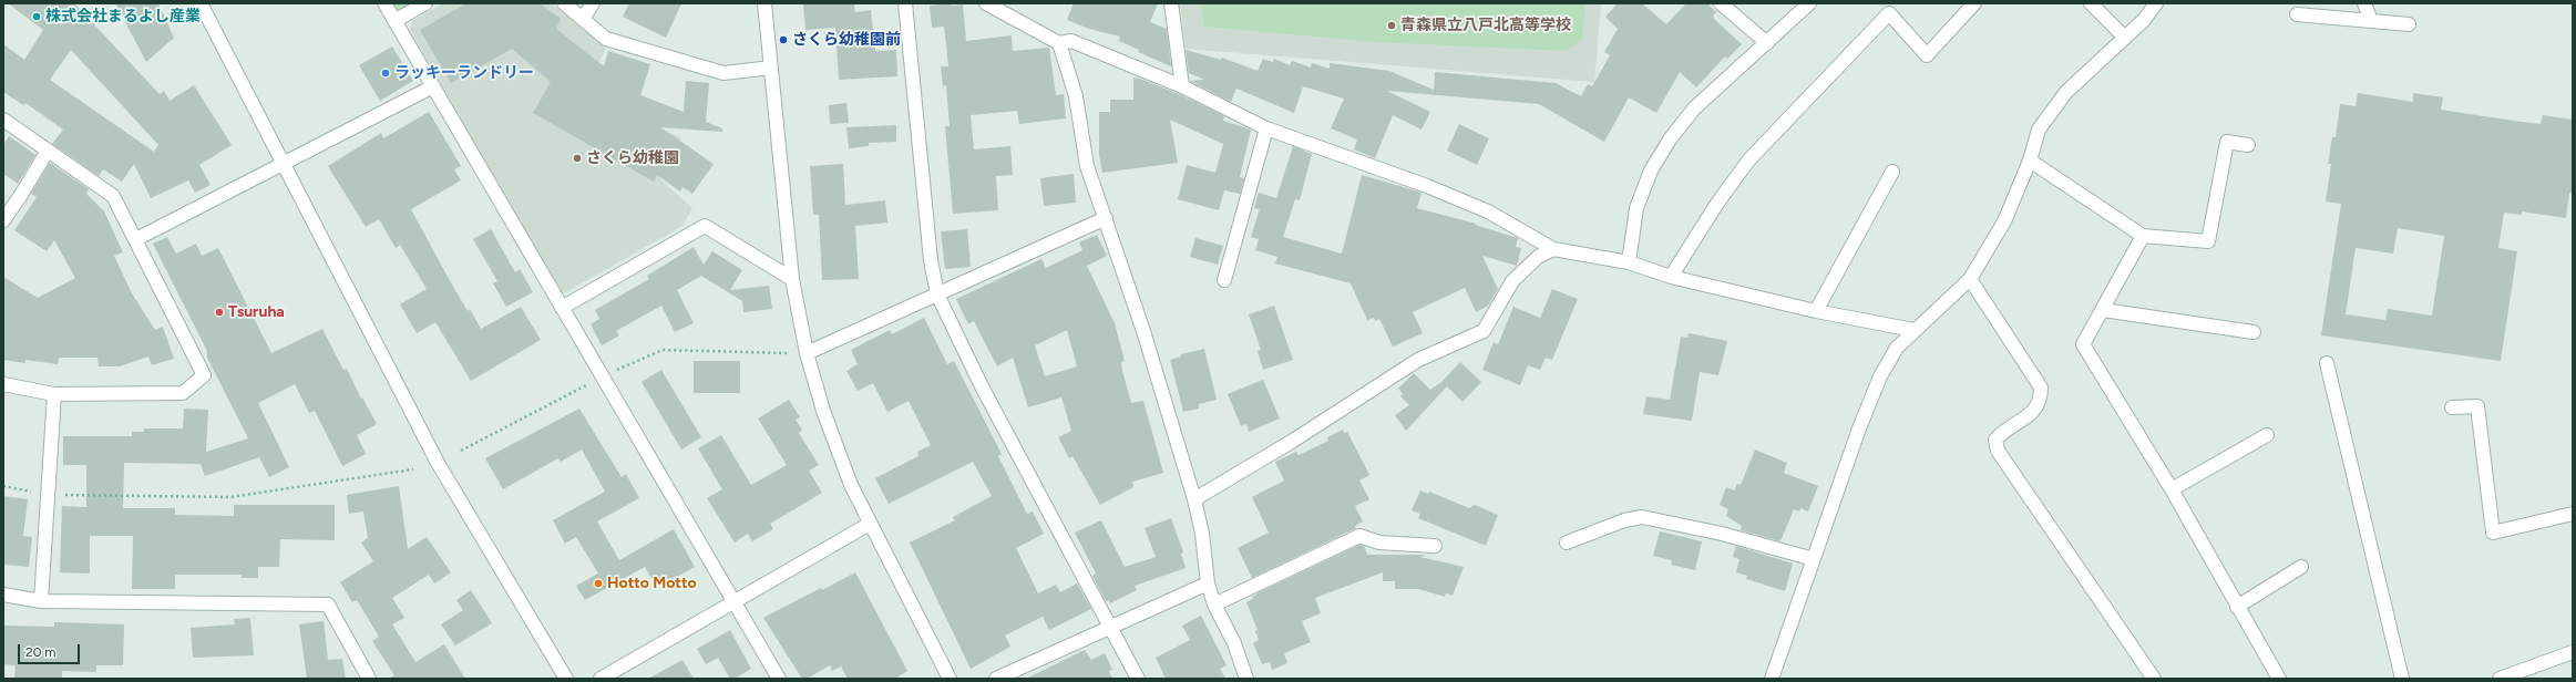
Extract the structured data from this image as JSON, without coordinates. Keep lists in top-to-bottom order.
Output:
{
  "places": [
    "株式会社まるよし産業",
    "青森県立八戸北高等学校",
    "さくら幼稚園前",
    "ラッキーランドリー",
    "さくら幼稚園",
    "Tsuruha",
    "Hotto Motto"
  ],
  "scale_bar": "20 m"
}
